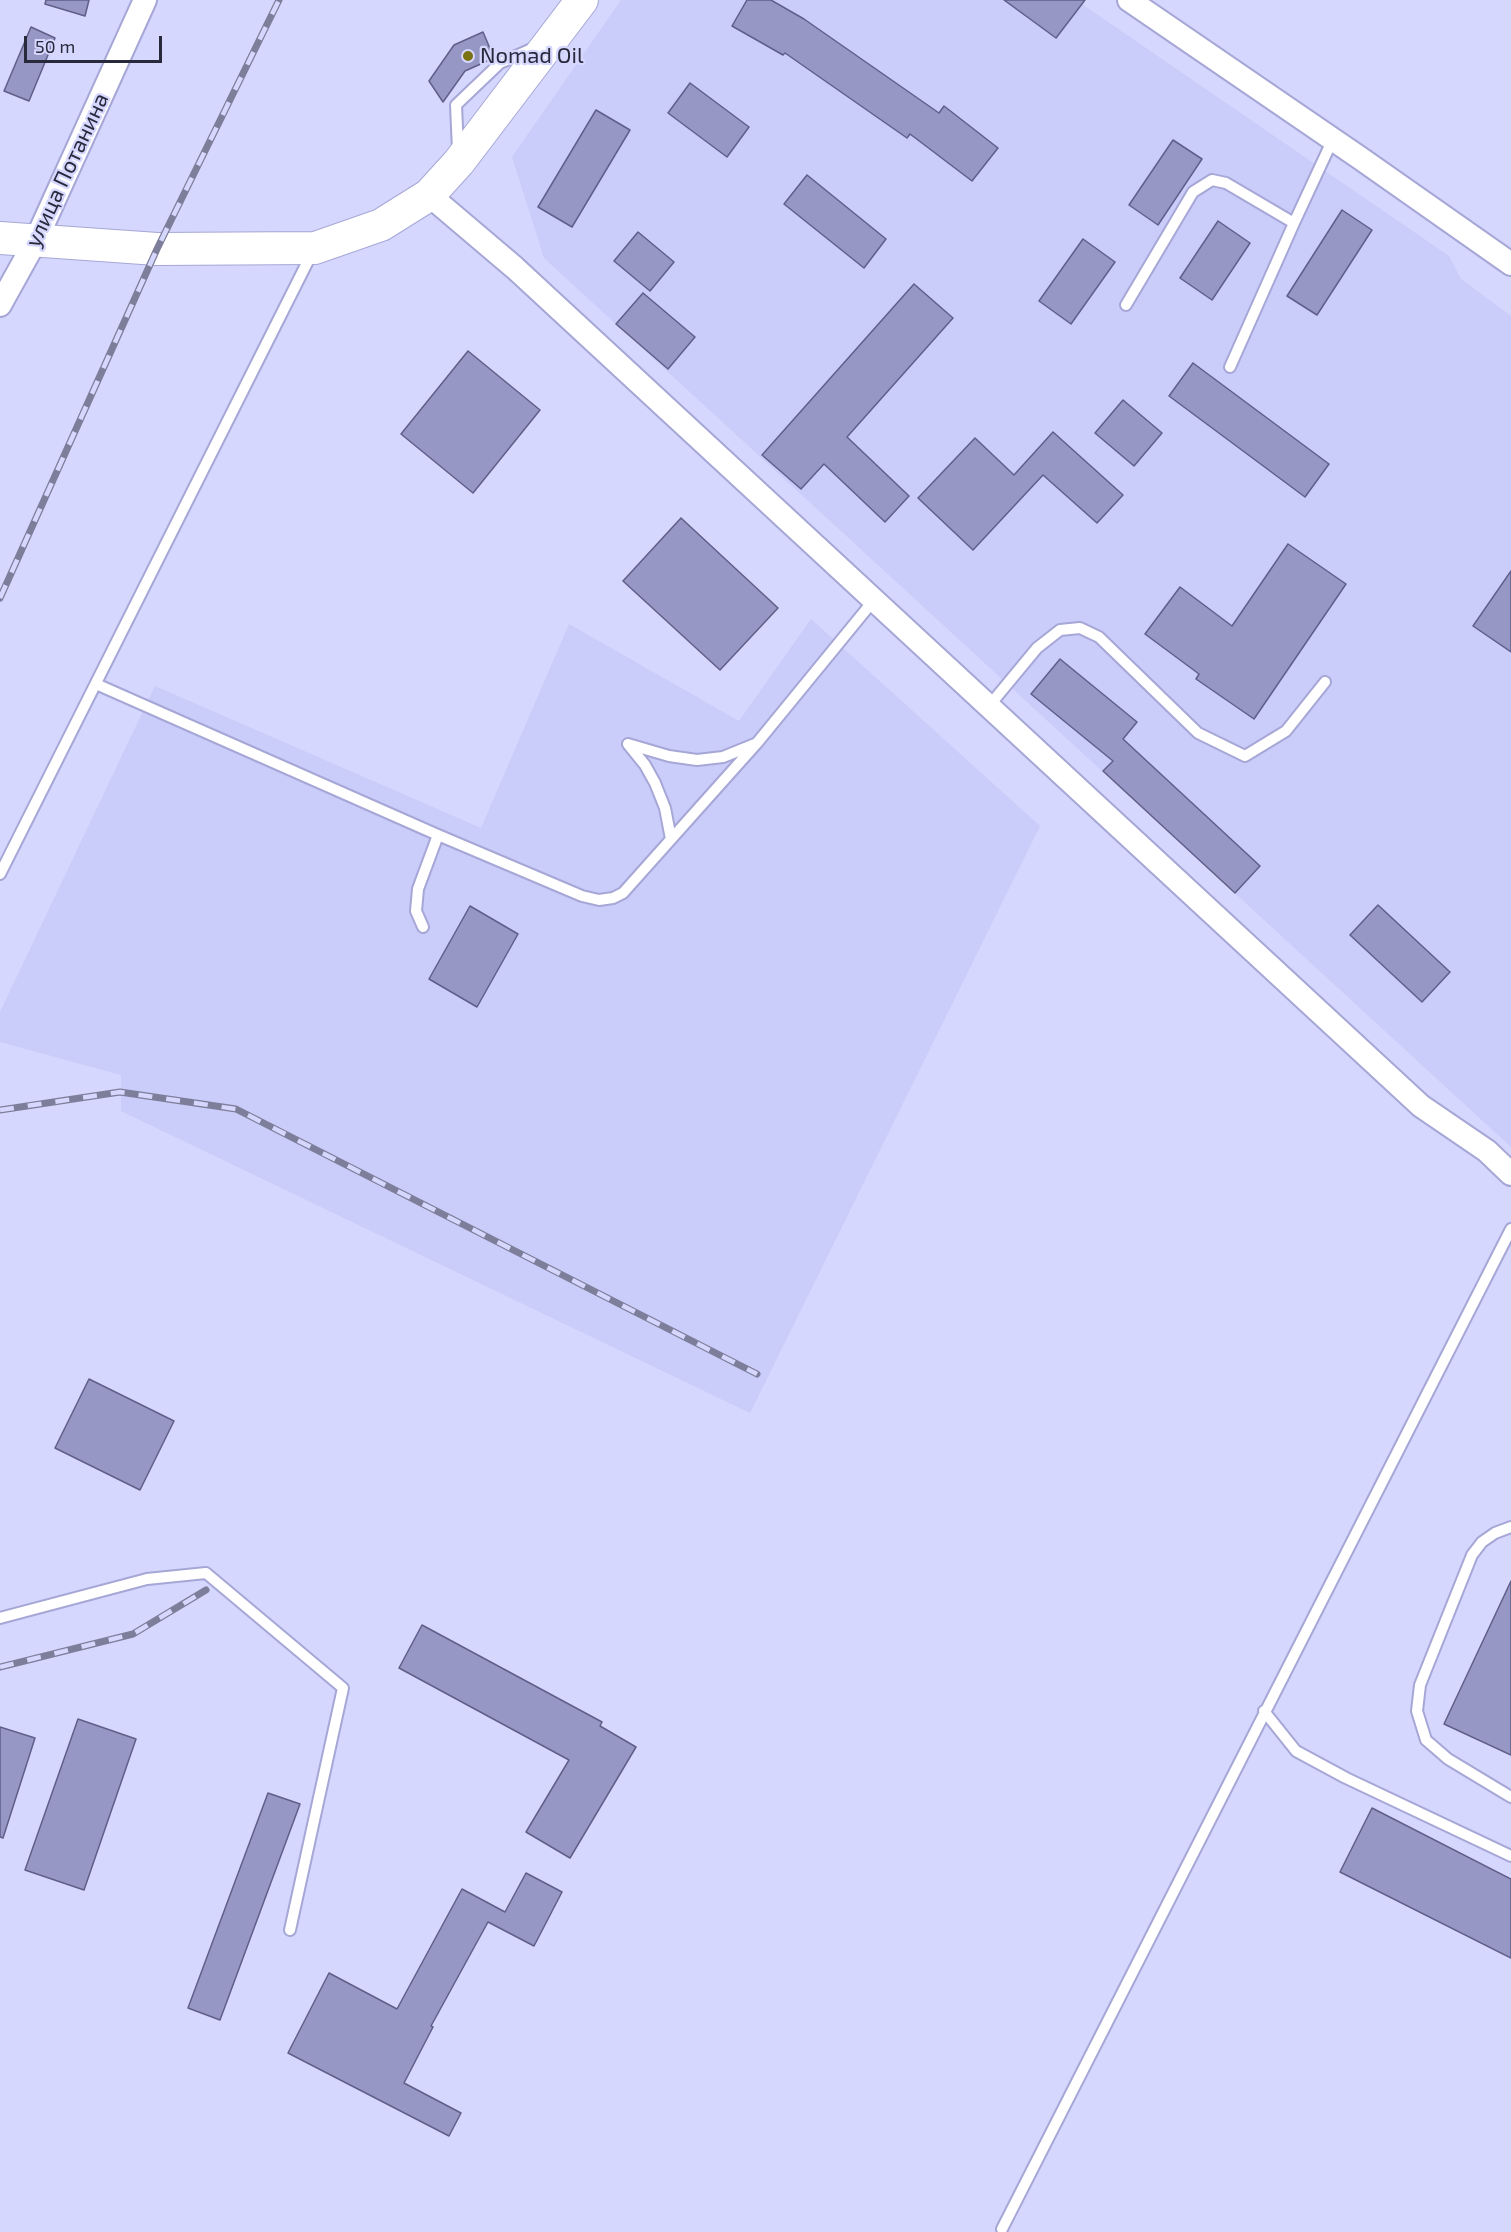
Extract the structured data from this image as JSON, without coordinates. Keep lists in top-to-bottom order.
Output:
{
  "streets": {
    "street": ["улица Потанина"]
  },
  "places": ["Nomad Oil"],
  "scale_bar": "50 m"
}
